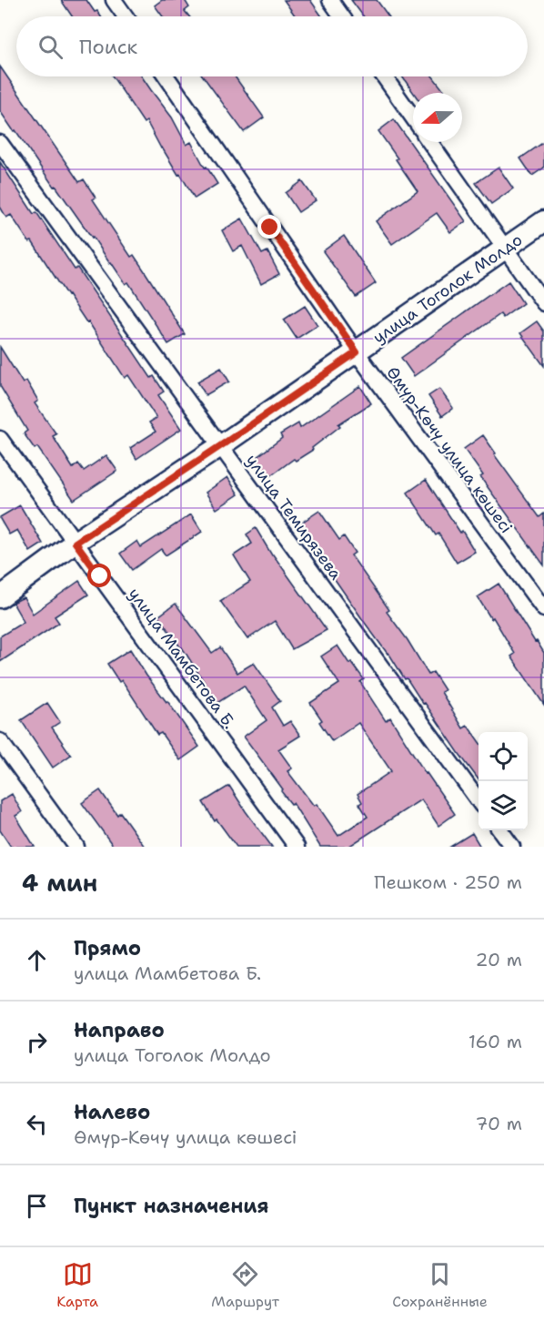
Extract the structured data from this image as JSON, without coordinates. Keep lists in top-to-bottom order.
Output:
{
  "streets": {
    "street": [
      "улица Тоголок Молдо",
      "Өмүр-Көчү улица көшесі",
      "улица Темирязева",
      "улица Мамбетова Б."
    ]
  },
  "crossings": [
    ["улица Тоголок Молдо", "Өмүр-Көчү улица көшесі"],
    ["улица Тоголок Молдо", "улица Темирязева"],
    ["улица Тоголок Молдо", "улица Мамбетова Б."]
  ],
  "north": "left",
  "page": {
    "search": "Поиск",
    "heading": ["4 мин", "Пешком · 250 m"],
    "list": [
      ["Прямо", "улица Мамбетова Б.", "20 m"],
      ["Направо", "улица Тоголок Молдо", "160 m"],
      ["Налево", "Өмүр-Көчү улица көшесі", "70 m"],
      "Пункт назначения"
    ],
    "nav": ["Карта", "Маршрут", "Сохранённые"]
  }
}
